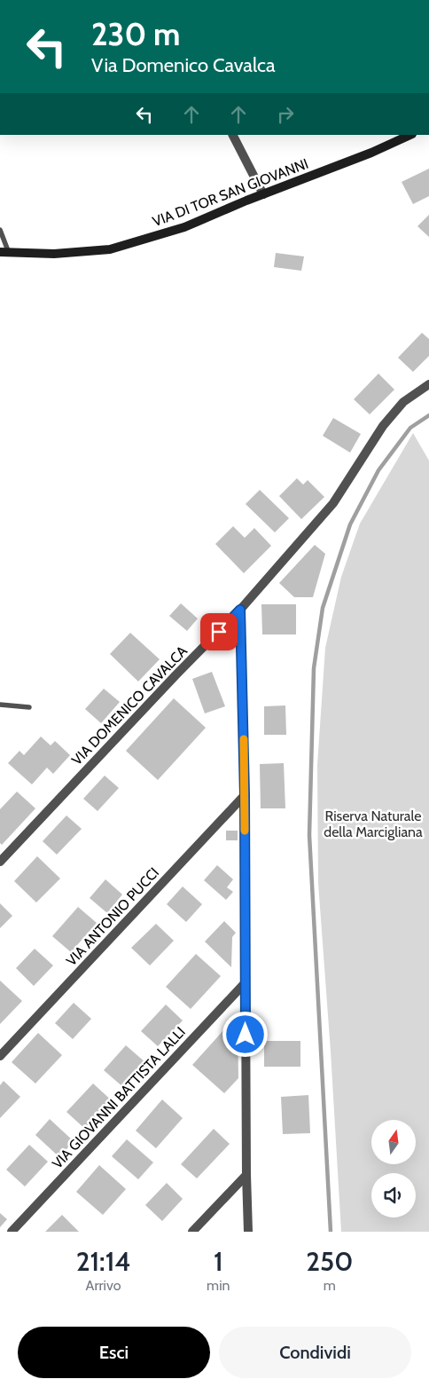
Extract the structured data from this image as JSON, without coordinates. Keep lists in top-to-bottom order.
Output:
{
  "streets": {
    "street": [
      "VIA DI TOR SAN GIOVANNI",
      "VIA DOMENICO CAVALCA",
      "VIA ANTONIO PUCCI",
      "VIA GIOVANNI BATTISTA LALLI"
    ]
  },
  "parks": ["Riserva Naturale della Marcigliana"],
  "north": "top",
  "page": {
    "turn": ["230 m", "Via Domenico Cavalca"],
    "eta": [
      "21:14",
      "Arrivo",
      "1",
      "min",
      "250",
      "m"
    ],
    "buttons": ["Esci", "Condividi"]
  }
}
